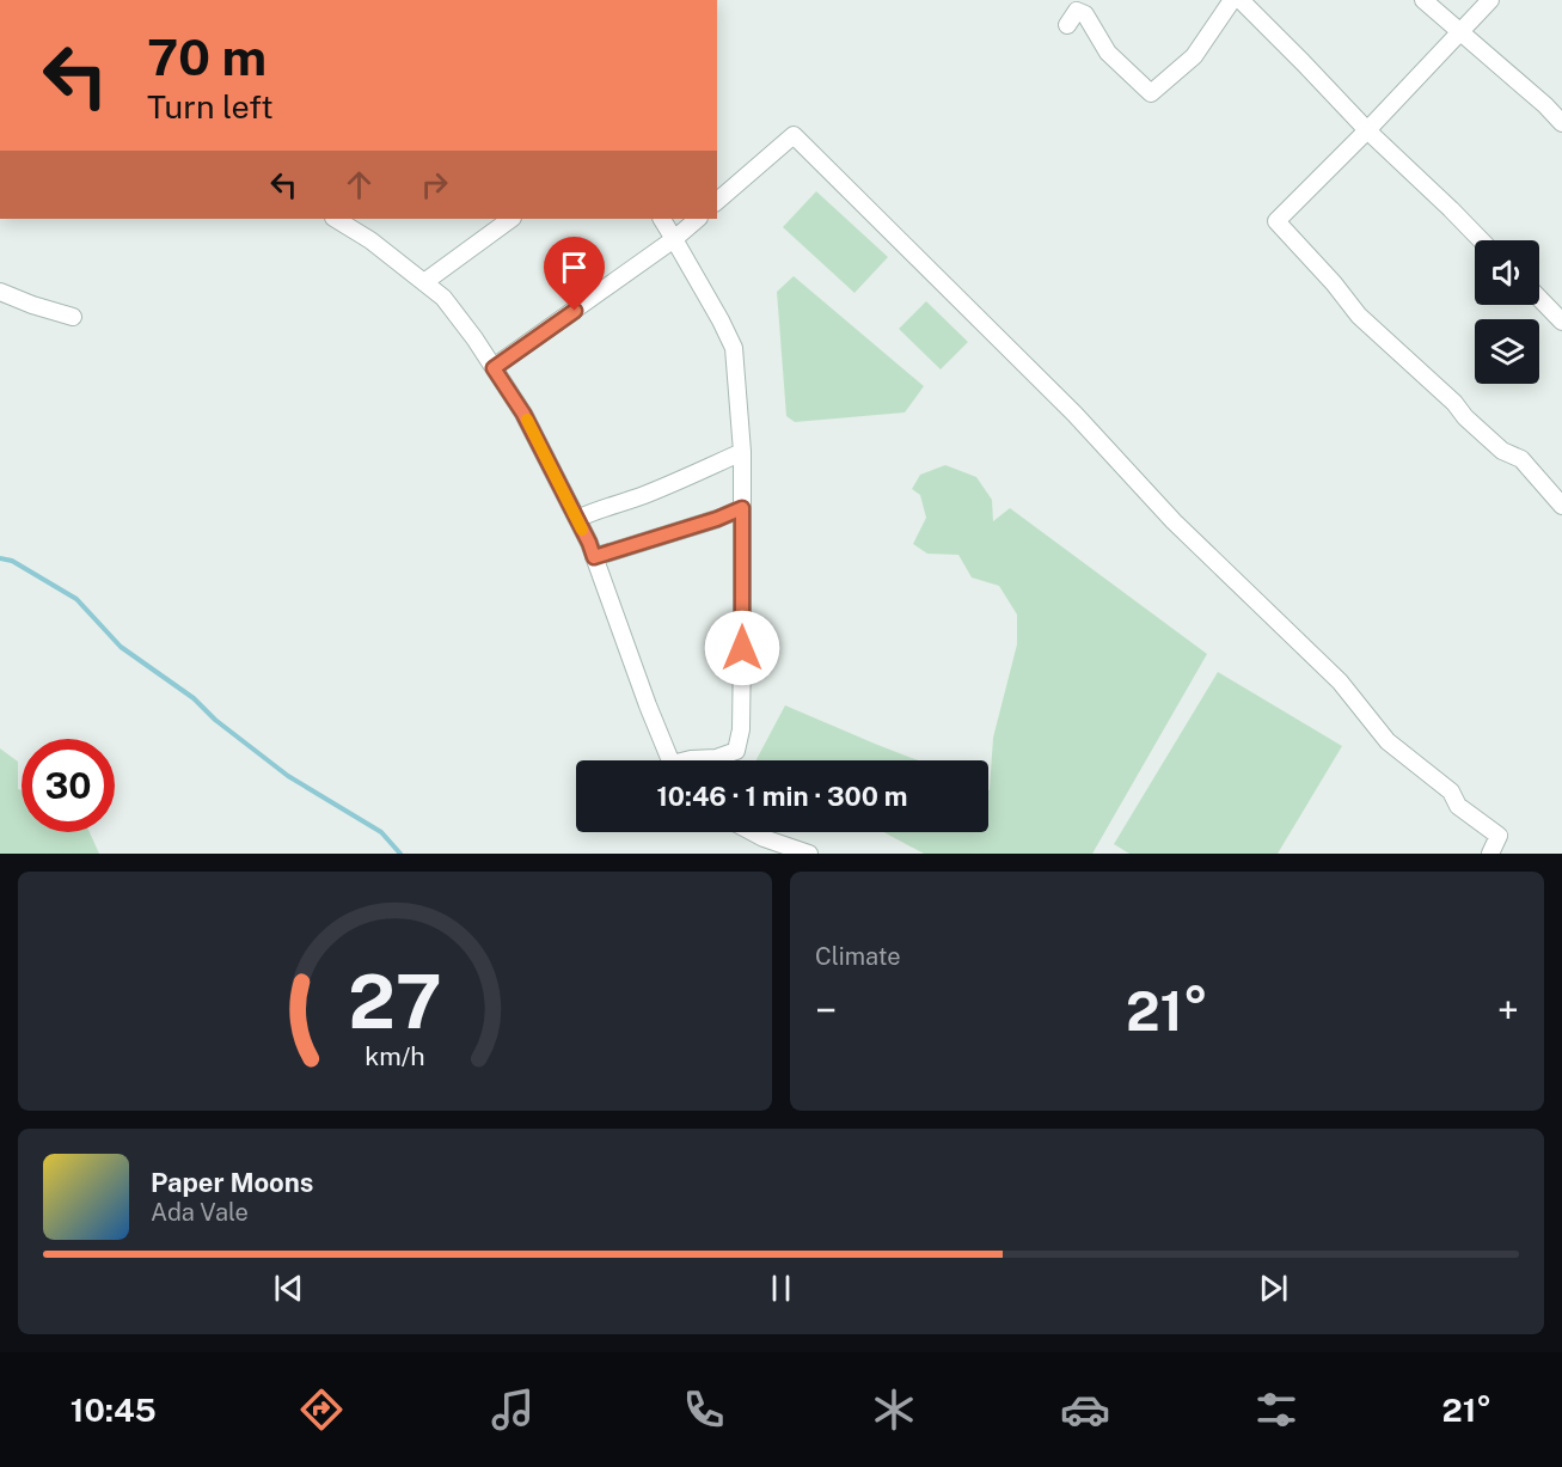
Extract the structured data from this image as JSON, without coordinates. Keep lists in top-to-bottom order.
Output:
{
  "page": {
    "turn": ["70 m", "Turn left"],
    "limit": "30",
    "trip": "10:46 · 1 min · 300 m",
    "tile": "Climate",
    "heat": ["−", "21°", "+"],
    "song": ["Paper Moons", "Ada Vale"],
    "tabs": ["10:45", "21°"],
    "gauge": ["27", "km/h"]
  }
}
